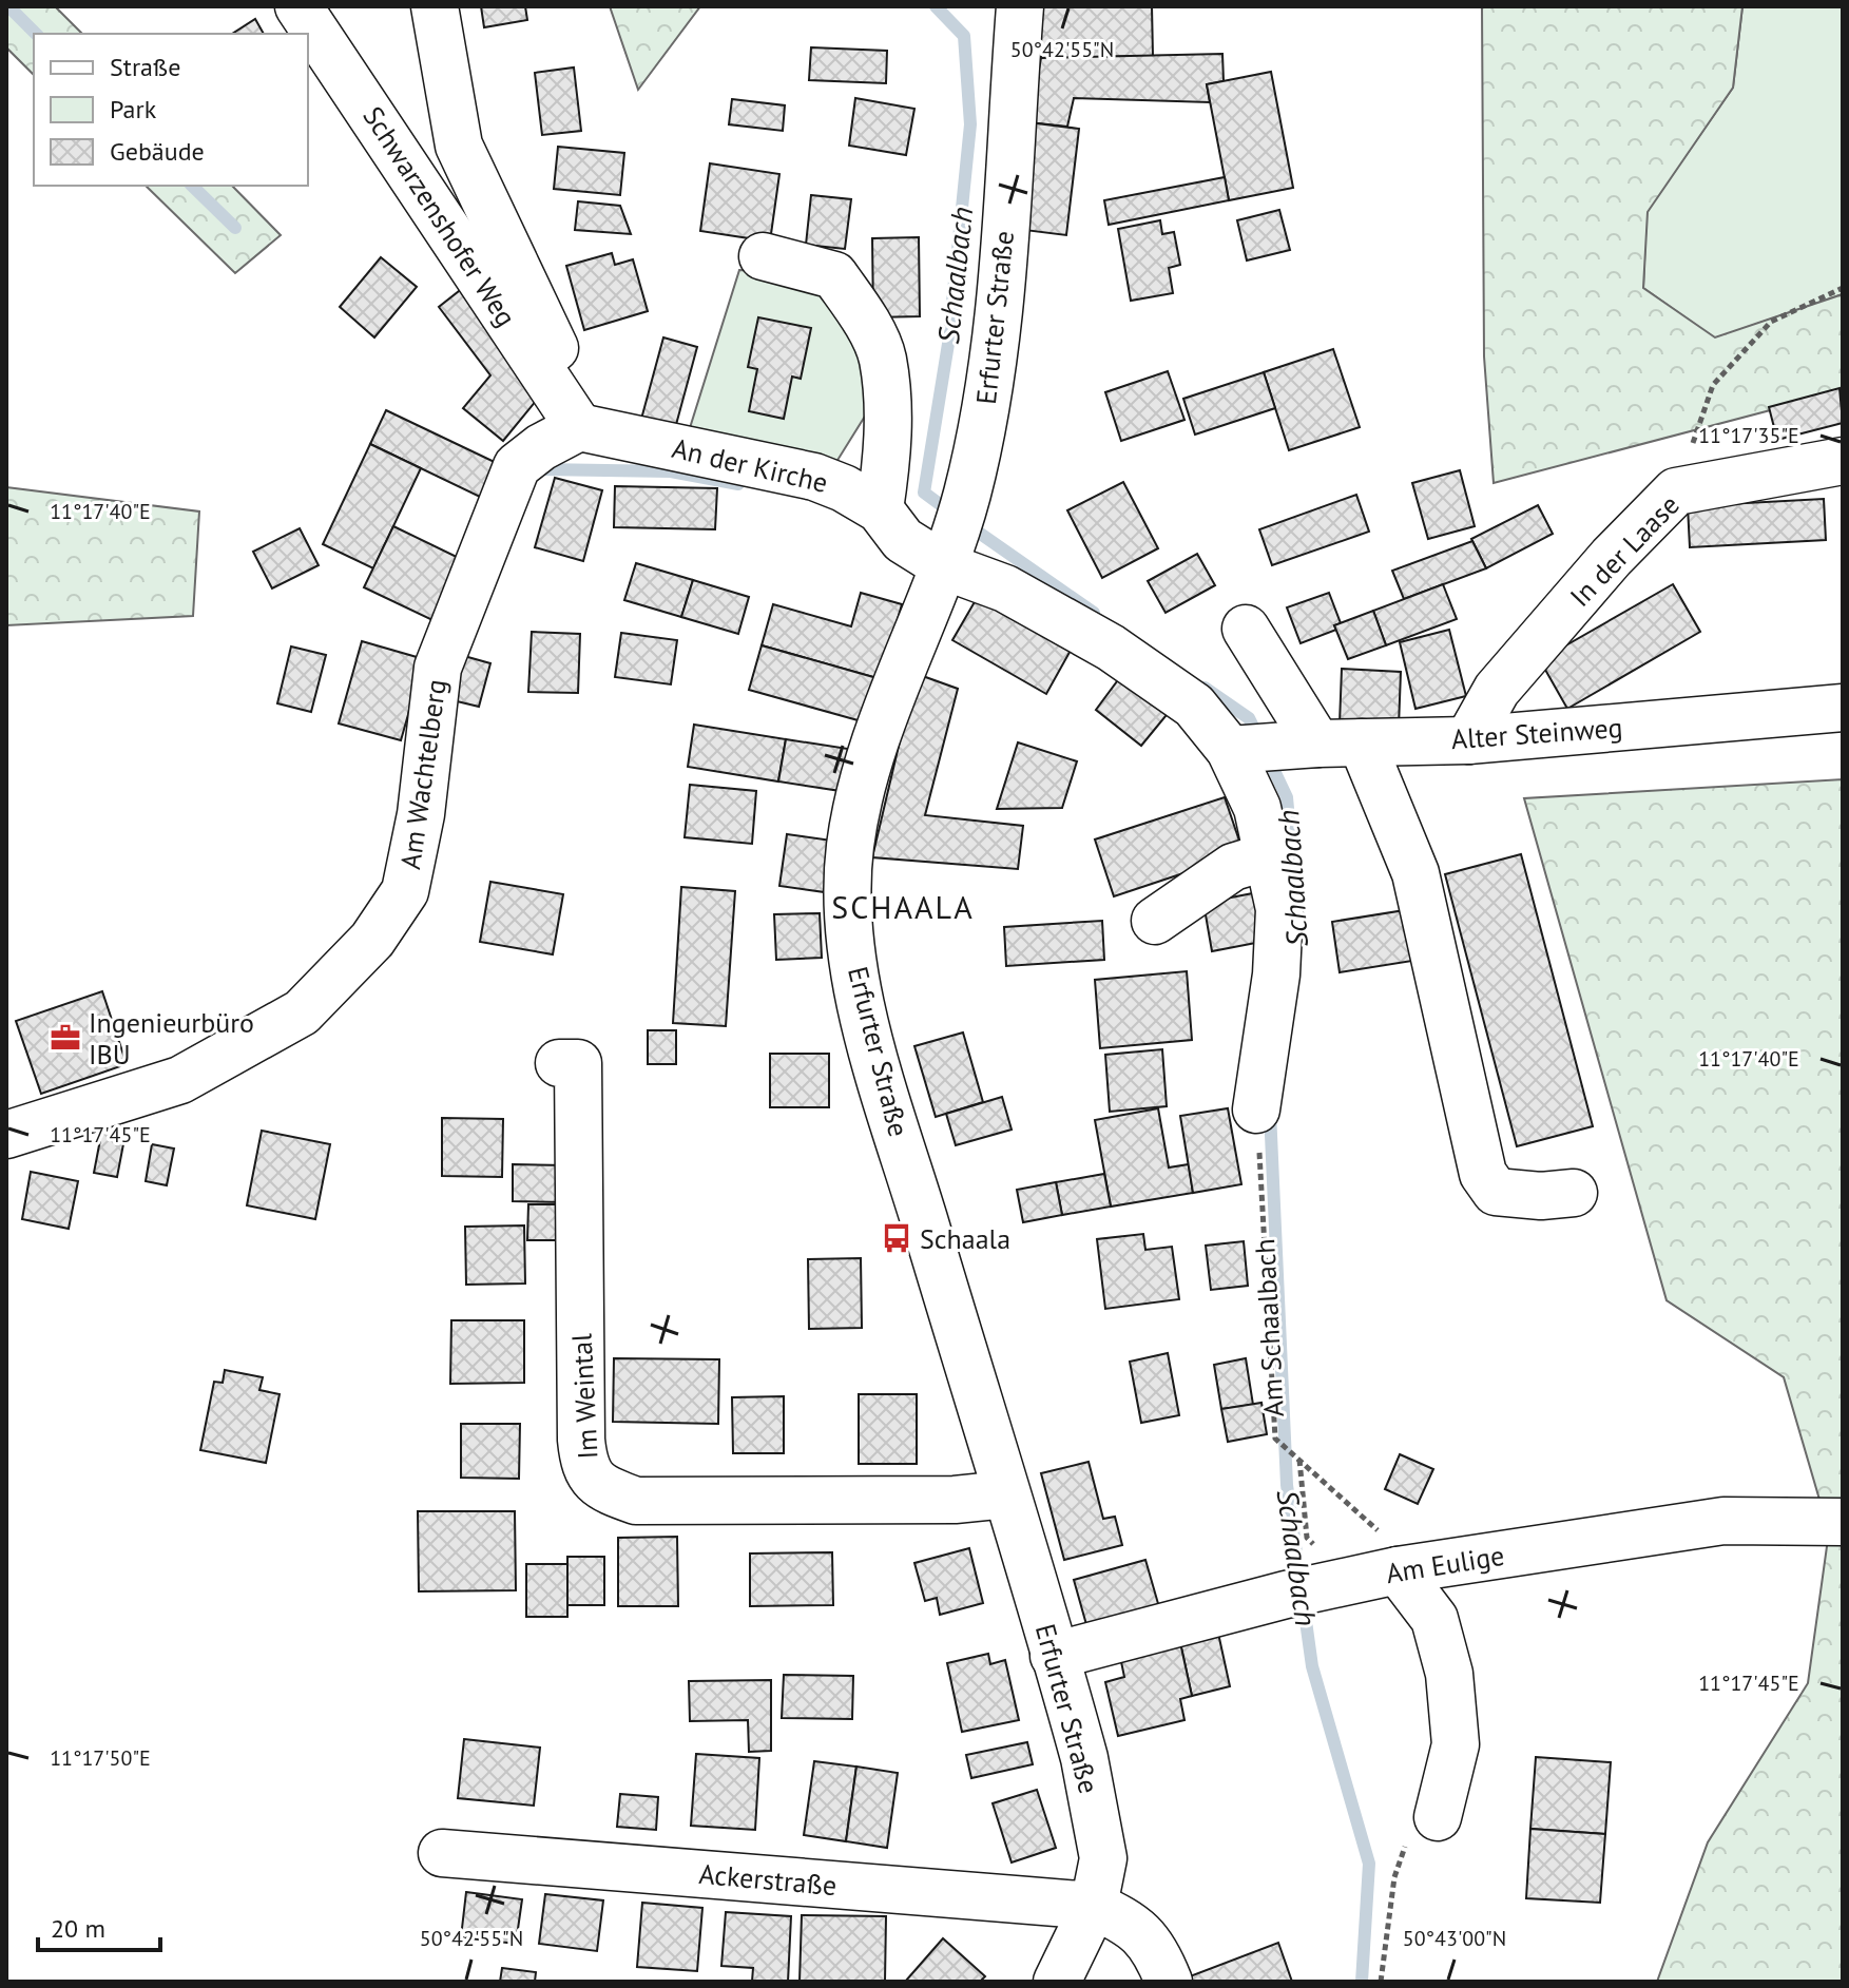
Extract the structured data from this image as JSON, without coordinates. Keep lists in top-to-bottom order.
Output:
{
  "streets": {
    "street": [
      "Schwarzenshofer Weg",
      "Erfurter Straße",
      "An der Kirche",
      "In der Laase",
      "Alter Steinweg",
      "Am Wachtelberg",
      "Im Weintal",
      "Am Eulige",
      "Ackerstraße"
    ],
    "path": ["Am Schaalbach"]
  },
  "crossings": [
    ["Schwarzenshofer Weg", "An der Kirche"],
    ["Schwarzenshofer Weg", "Am Wachtelberg"],
    ["Erfurter Straße", "An der Kirche"],
    ["Erfurter Straße", "Im Weintal"],
    ["Erfurter Straße", "Am Eulige"],
    ["Erfurter Straße", "Ackerstraße"],
    ["An der Kirche", "Alter Steinweg"],
    ["An der Kirche", "Am Wachtelberg"],
    ["In der Laase", "Alter Steinweg"],
    ["Am Schaalbach", "Am Eulige"]
  ],
  "districts": ["SCHAALA"],
  "water": ["Schaalbach"],
  "places": {
    "office": ["Ingenieurbüro IBU"],
    "bus stop": ["Schaala"]
  },
  "legend": ["Straße", "Park", "Gebäude"],
  "scale_bar": "20 m",
  "coordinates": [
    "50°42'55\"N",
    "11°17'35\"E",
    "11°17'40\"E",
    "11°17'45\"E",
    "11°17'50\"E",
    "50°43'00\"N"
  ]
}
